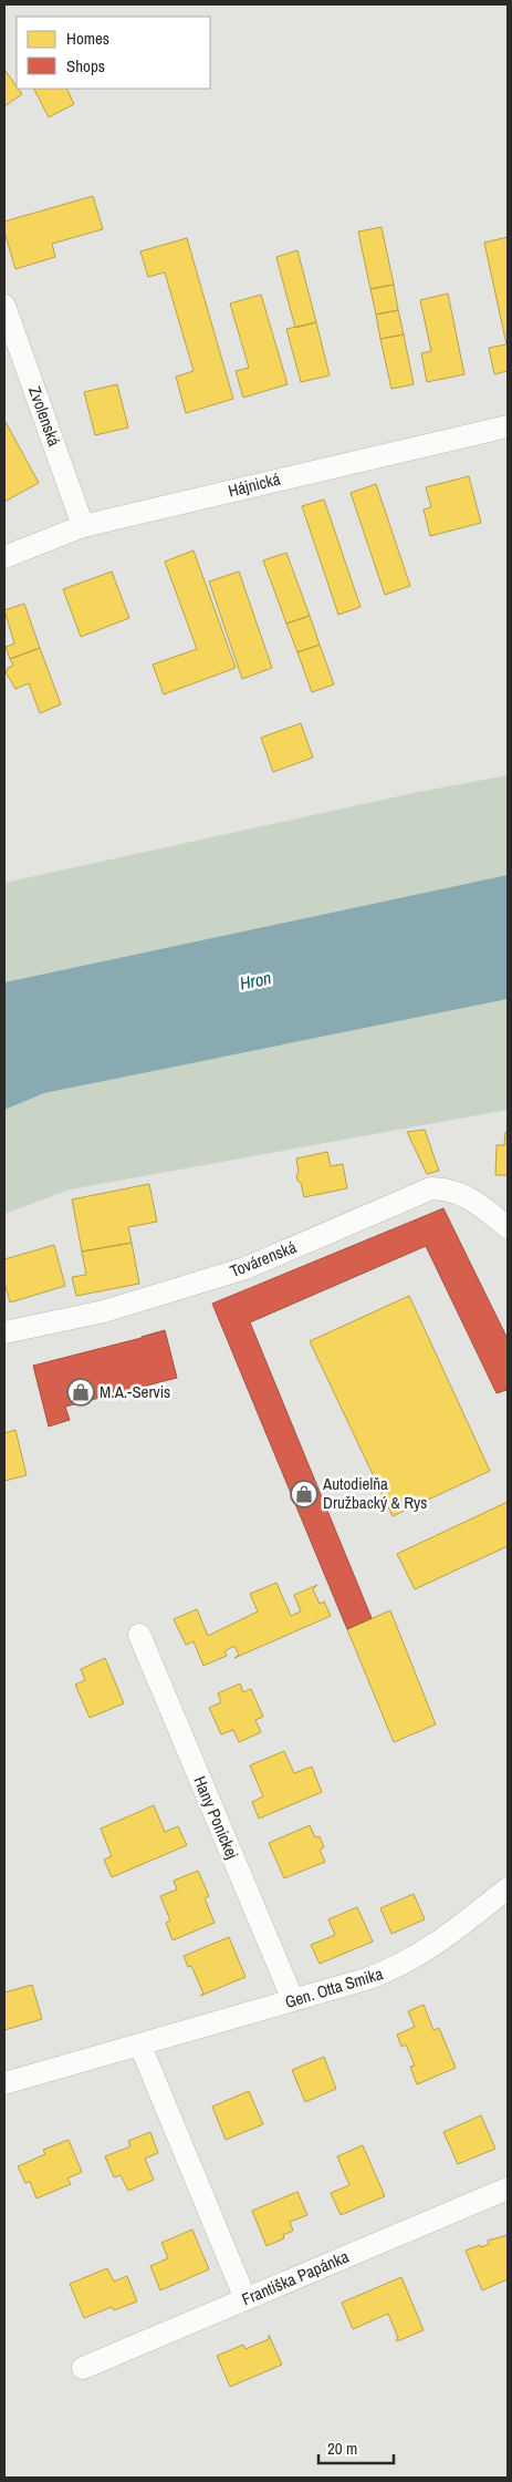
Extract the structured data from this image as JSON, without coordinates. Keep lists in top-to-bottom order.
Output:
{
  "streets": {
    "street": [
      "Zvolenská",
      "Hájnická",
      "Továrenská",
      "Hany Ponickej",
      "Gen. Otta Smika",
      "Františka Papánka"
    ]
  },
  "crossings": [
    ["Zvolenská", "Hájnická"],
    ["Hany Ponickej", "Gen. Otta Smika"]
  ],
  "water": ["Hron"],
  "places": {
    "shop": ["M.A.-Servis", "Autodielňa Družbacký & Rys"]
  },
  "legend": ["Homes", "Shops"],
  "scale_bar": "20 m"
}
